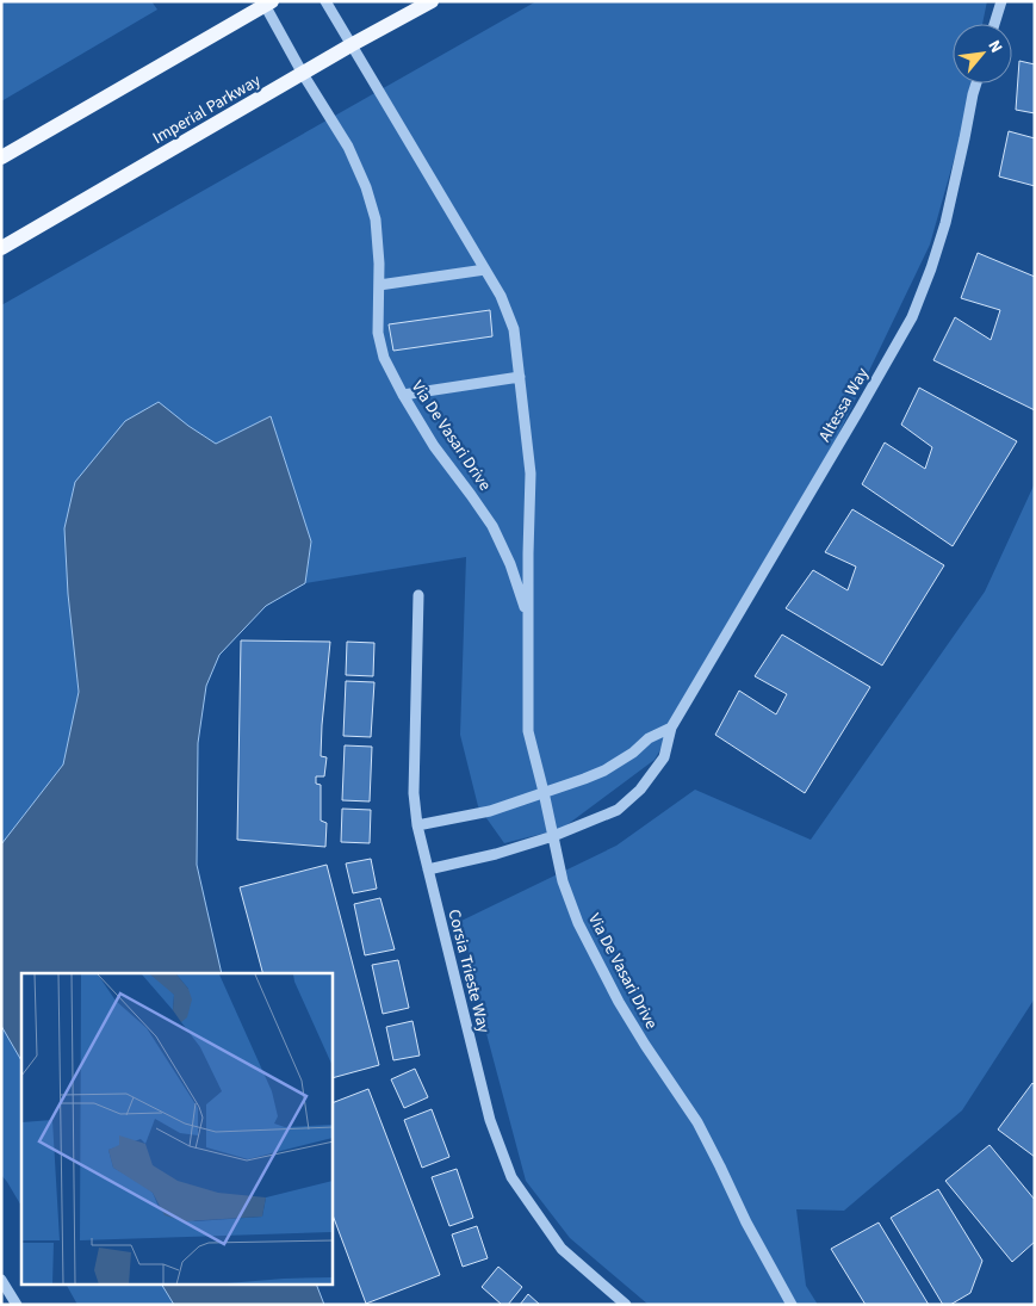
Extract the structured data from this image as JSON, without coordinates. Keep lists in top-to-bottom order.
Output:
{
  "streets": {
    "main road": ["Imperial Parkway"],
    "street": ["Altessa Way", "Via De Vasari Drive", "Corsia Trieste Way"]
  },
  "crossings": [
    ["Imperial Parkway", "Via De Vasari Drive"],
    ["Altessa Way", "Via De Vasari Drive"],
    ["Altessa Way", "Corsia Trieste Way"]
  ],
  "north": "top right"
}
